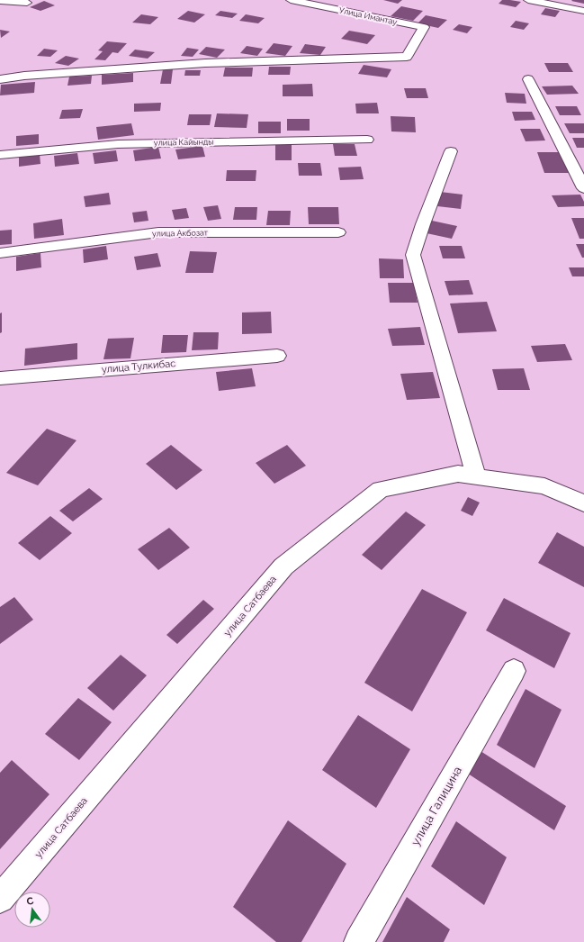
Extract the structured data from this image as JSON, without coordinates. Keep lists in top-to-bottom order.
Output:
{
  "streets": {
    "street": [
      "Улица Имантау",
      "улица Кайынды",
      "улица Акбозат",
      "улица Тулкибас",
      "улица Сатбаева",
      "улица Галицина"
    ]
  },
  "north": "top"
}
